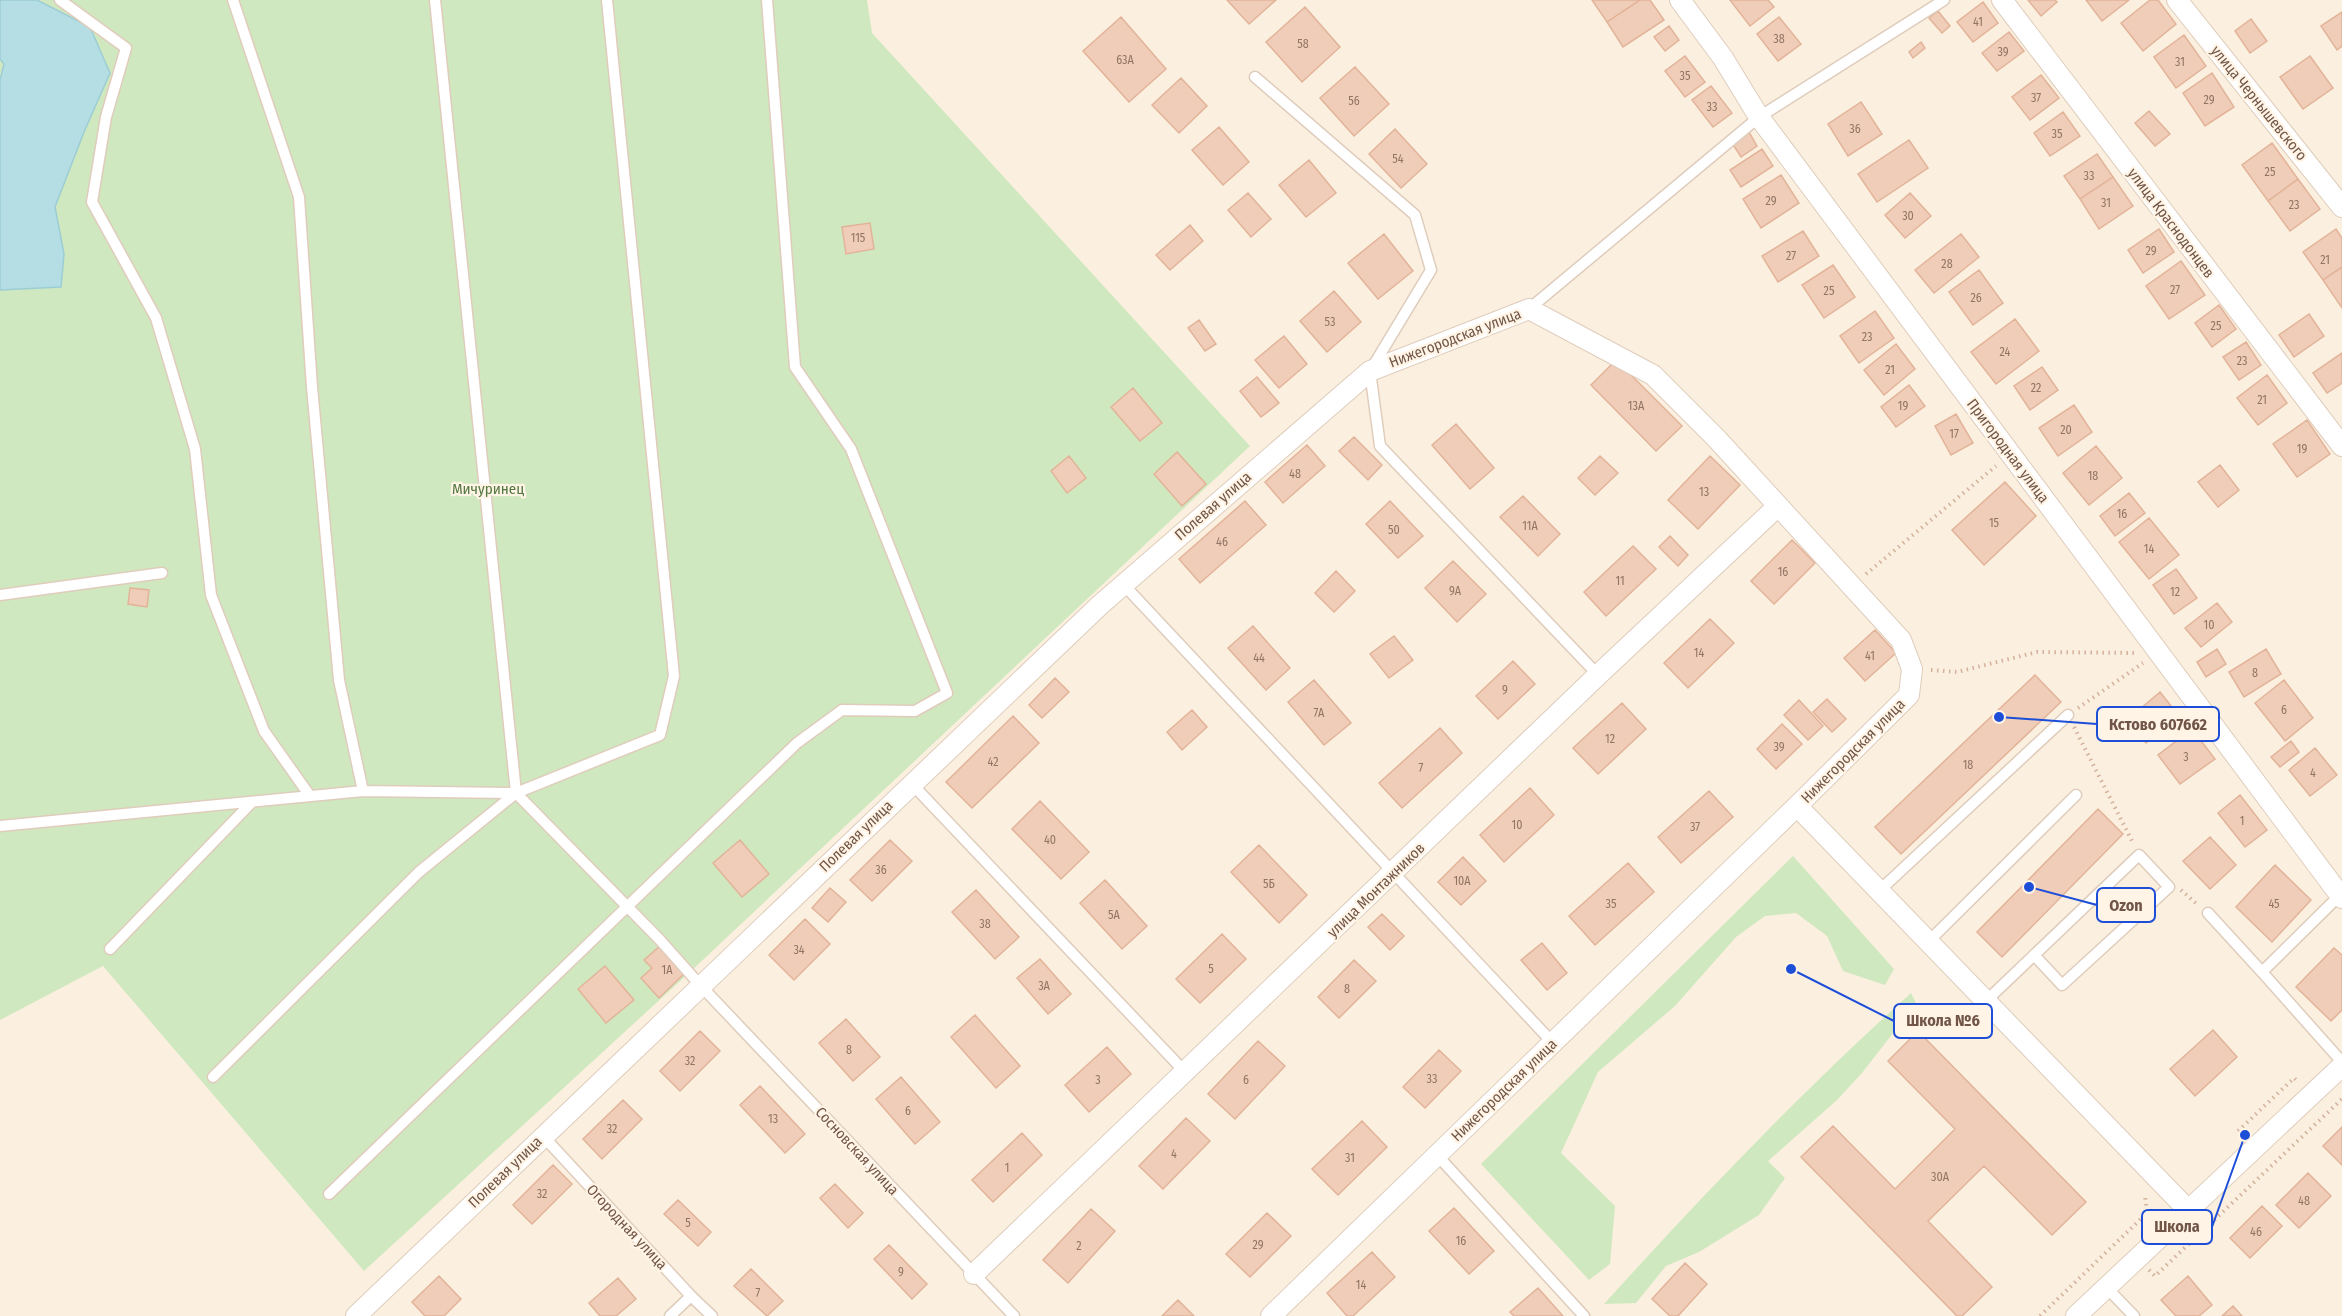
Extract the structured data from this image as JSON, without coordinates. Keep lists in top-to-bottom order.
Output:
{
  "streets": {
    "street": [
      "улица Чернышевского",
      "улица Краснодонцев",
      "Нижегородская улица",
      "Пригородная улица",
      "Полевая улица",
      "улица Монтажников"
    ],
    "lane": ["Сосновская улица", "Огородная улица"]
  },
  "crossings": [
    ["Нижегородская улица", "Полевая улица"],
    ["Нижегородская улица", "улица Монтажников"],
    ["Полевая улица", "Сосновская улица"],
    ["Полевая улица", "Огородная улица"],
    ["улица Монтажников", "Сосновская улица"]
  ],
  "parks": ["Мичуринец"],
  "places": [
    "Кстово 607662",
    "Ozon",
    "Школа №6",
    "Школа"
  ],
  "house_numbers": [
    "41",
    "38",
    "58",
    "39",
    "63А",
    "31",
    "35",
    "37",
    "29",
    "56",
    "33",
    "36",
    "35",
    "54",
    "25",
    "33",
    "29",
    "31",
    "23",
    "30",
    "115",
    "29",
    "27",
    "21",
    "28",
    "27",
    "25",
    "26",
    "53",
    "25",
    "23",
    "24",
    "23",
    "21",
    "22",
    "21",
    "13А",
    "19",
    "20",
    "17",
    "19",
    "48",
    "18",
    "13",
    "16",
    "15",
    "11А",
    "50",
    "46",
    "14",
    "16",
    "11",
    "9А",
    "12",
    "10",
    "14",
    "41",
    "44",
    "8",
    "9",
    "6",
    "7А",
    "12",
    "39",
    "3",
    "42",
    "18",
    "7",
    "4",
    "1",
    "10",
    "37",
    "40",
    "36",
    "10А",
    "5Б",
    "35",
    "45",
    "5А",
    "38",
    "34",
    "5",
    "1А",
    "3А",
    "8",
    "8",
    "32",
    "33",
    "3",
    "6",
    "6",
    "13",
    "32",
    "4",
    "31",
    "1",
    "30А",
    "32",
    "48",
    "5",
    "46",
    "16",
    "29",
    "2",
    "9",
    "14",
    "7"
  ]
}
